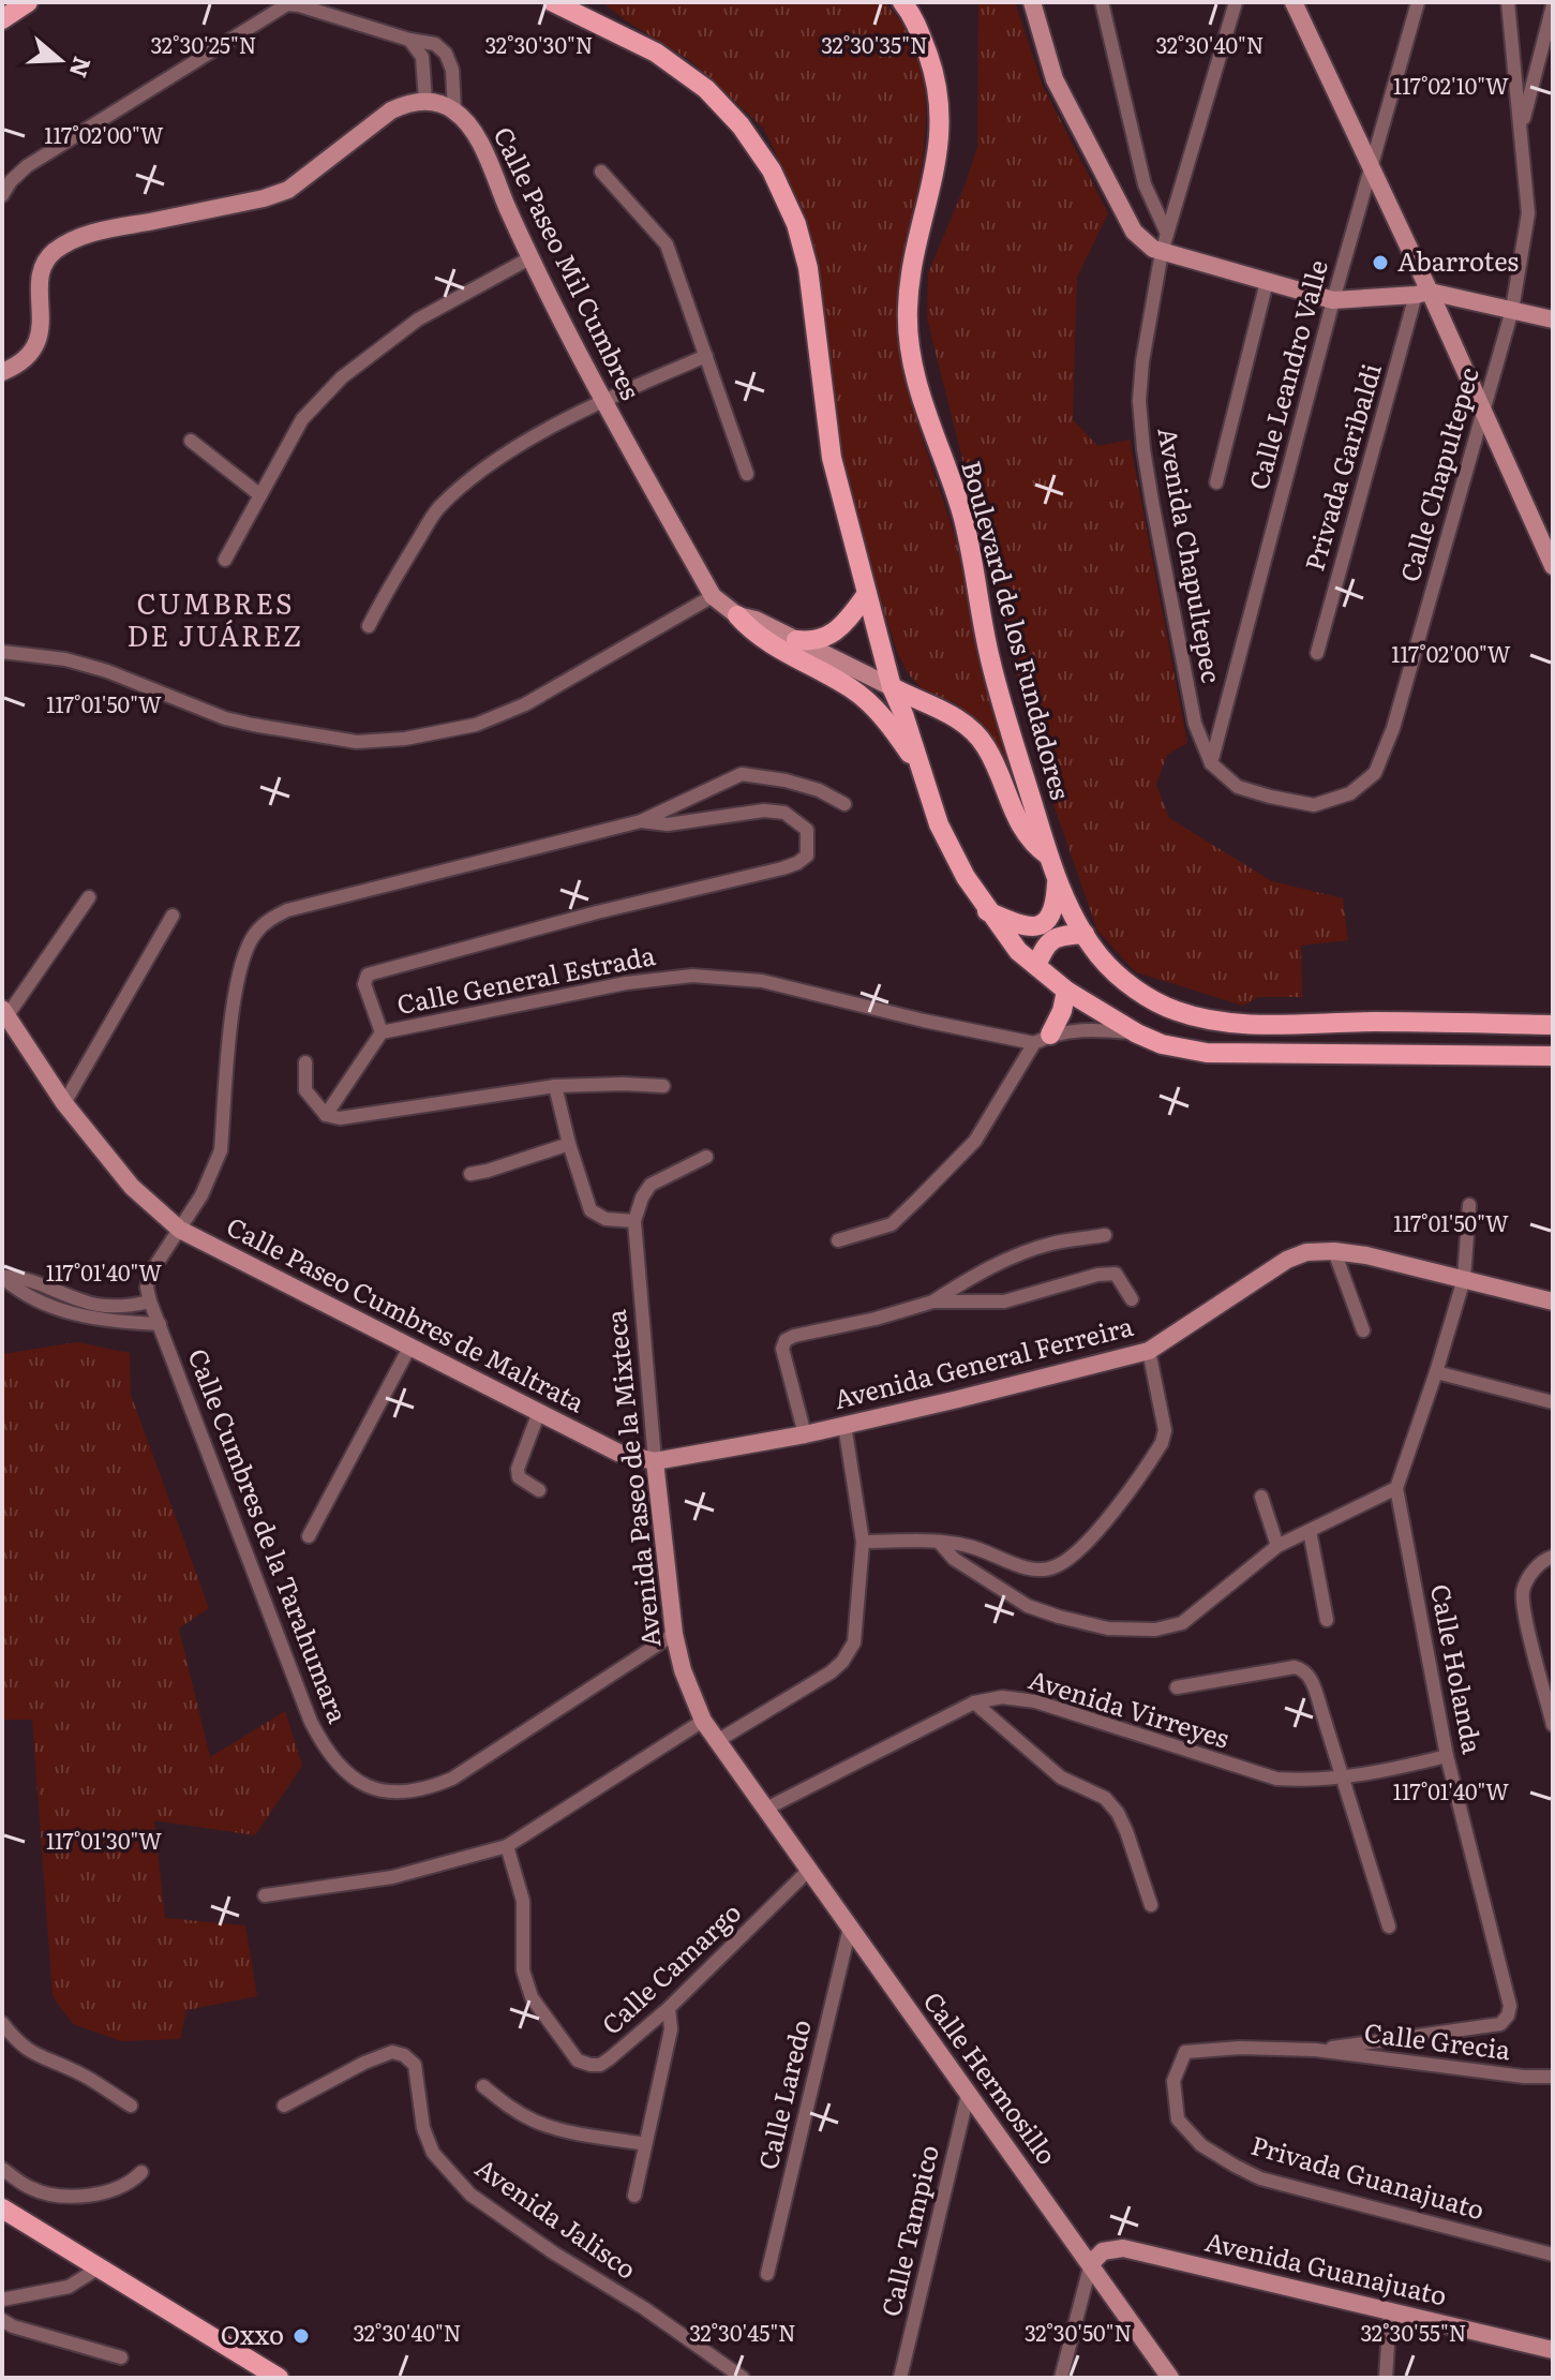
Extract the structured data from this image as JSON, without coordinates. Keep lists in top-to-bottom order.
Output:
{
  "streets": {
    "main road": ["Boulevard de los Fundadores"],
    "street": [
      "Calle Paseo Mil Cumbres",
      "Calle Leandro Valle",
      "Privada Garibaldi",
      "Calle Chapultepec",
      "Avenida Chapultepec",
      "Calle General Estrada",
      "Calle Paseo Cumbres de Maltrata",
      "Avenida General Ferreira",
      "Avenida Paseo de la Mixteca",
      "Calle Cumbres de la Tarahumara",
      "Calle Holanda",
      "Avenida Virreyes",
      "Calle Camargo",
      "Calle Grecia",
      "Calle Hermosillo",
      "Calle Laredo",
      "Privada Guanajuato",
      "Avenida Jalisco",
      "Calle Tampico",
      "Avenida Guanajuato"
    ]
  },
  "crossings": [
    ["Calle Leandro Valle", "Calle Chapultepec"],
    ["Calle Leandro Valle", "Avenida Chapultepec"],
    ["Calle Chapultepec", "Avenida Chapultepec"],
    ["Calle Paseo Cumbres de Maltrata", "Avenida General Ferreira"],
    ["Calle Paseo Cumbres de Maltrata", "Avenida Paseo de la Mixteca"],
    ["Avenida General Ferreira", "Avenida Paseo de la Mixteca"],
    ["Avenida Paseo de la Mixteca", "Calle Cumbres de la Tarahumara"],
    ["Avenida Paseo de la Mixteca", "Avenida Virreyes"],
    ["Avenida Paseo de la Mixteca", "Calle Hermosillo"],
    ["Calle Holanda", "Avenida Virreyes"],
    ["Calle Holanda", "Calle Grecia"],
    ["Calle Holanda", "Privada Guanajuato"],
    ["Avenida Virreyes", "Calle Hermosillo"],
    ["Calle Camargo", "Calle Hermosillo"],
    ["Calle Grecia", "Privada Guanajuato"],
    ["Calle Hermosillo", "Calle Laredo"],
    ["Calle Hermosillo", "Calle Tampico"],
    ["Calle Hermosillo", "Avenida Guanajuato"]
  ],
  "districts": ["CUMBRES DE JUÁREZ"],
  "places": ["Abarrotes", "Oxxo"],
  "north": "right",
  "coordinates": [
    "32°30'25\"N",
    "32°30'35\"N",
    "32°30'40\"N",
    "32°30'30\"N",
    "117°02'10\"W",
    "117°02'00\"W",
    "117°01'50\"W",
    "117°01'40\"W",
    "117°01'30\"W",
    "32°30'45\"N",
    "32°30'50\"N",
    "32°30'55\"N"
  ]
}
